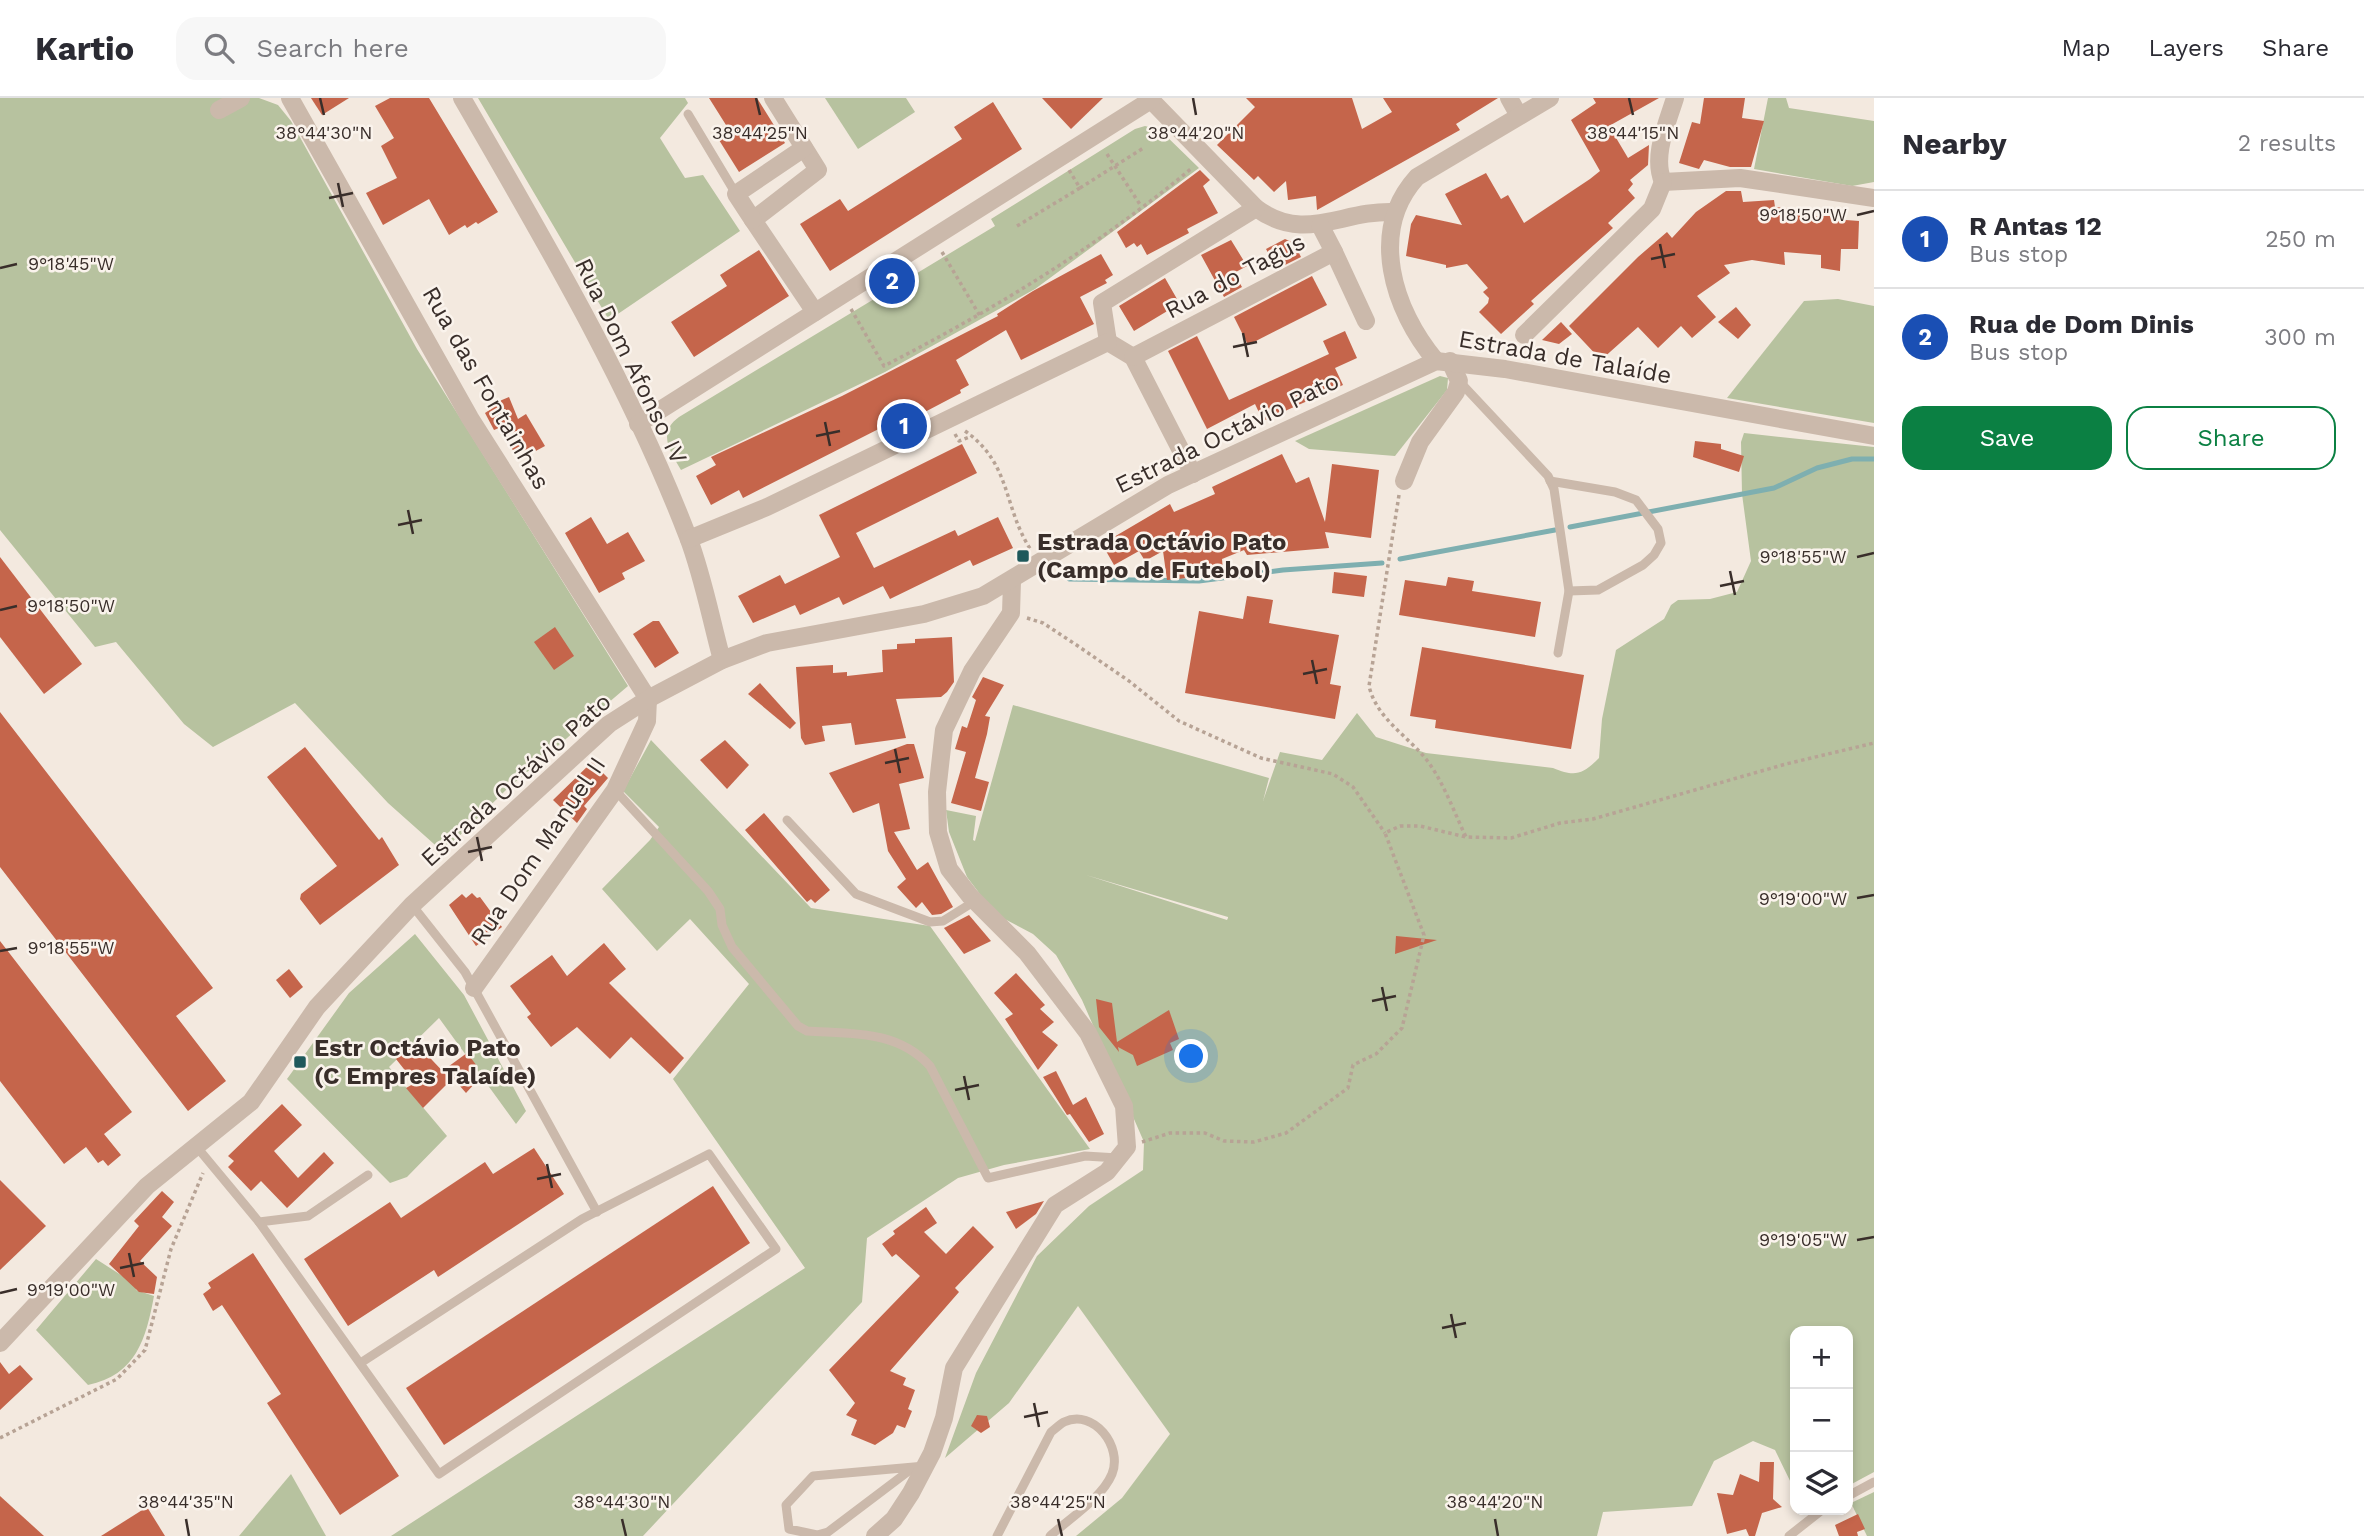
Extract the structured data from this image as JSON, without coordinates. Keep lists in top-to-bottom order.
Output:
{
  "streets": {
    "street": [
      "Rua do Tagus",
      "Estrada de Talaíde",
      "Rua Dom Afonso IV",
      "Rua das Fontainhas",
      "Estrada Octávio Pato",
      "Rua Dom Manuel II"
    ]
  },
  "crossings": [
    ["Estrada de Talaíde", "Estrada Octávio Pato"],
    ["Rua Dom Afonso IV", "Estrada Octávio Pato"],
    ["Rua das Fontainhas", "Estrada Octávio Pato"],
    ["Rua das Fontainhas", "Rua Dom Manuel II"],
    ["Estrada Octávio Pato", "Rua Dom Manuel II"]
  ],
  "places": {
    "transit": ["Estrada Octávio Pato (Campo de Futebol)", "Estr Octávio Pato (C Empres Talaíde)"]
  },
  "page": {
    "header": "Kartio",
    "search": "Search here",
    "nav": ["Map", "Layers", "Share"],
    "heading": ["Nearby", "2 results"],
    "list": [
      {
        "mark": "1",
        "name": "R Antas 12",
        "note": "Bus stop",
        "value": "250 m"
      },
      {
        "mark": "2",
        "name": "Rua de Dom Dinis",
        "note": "Bus stop",
        "value": "300 m"
      }
    ],
    "pins": ["2", "1"],
    "buttons": ["Save", "Share"],
    "map_buttons": ["+", "−"]
  },
  "coordinates": [
    "38°44'30\"N",
    "38°44'25\"N",
    "38°44'20\"N",
    "38°44'15\"N",
    "9°18'50\"W",
    "9°18'45\"W",
    "9°18'55\"W",
    "9°19'00\"W",
    "9°19'05\"W",
    "38°44'35\"N"
  ]
}
